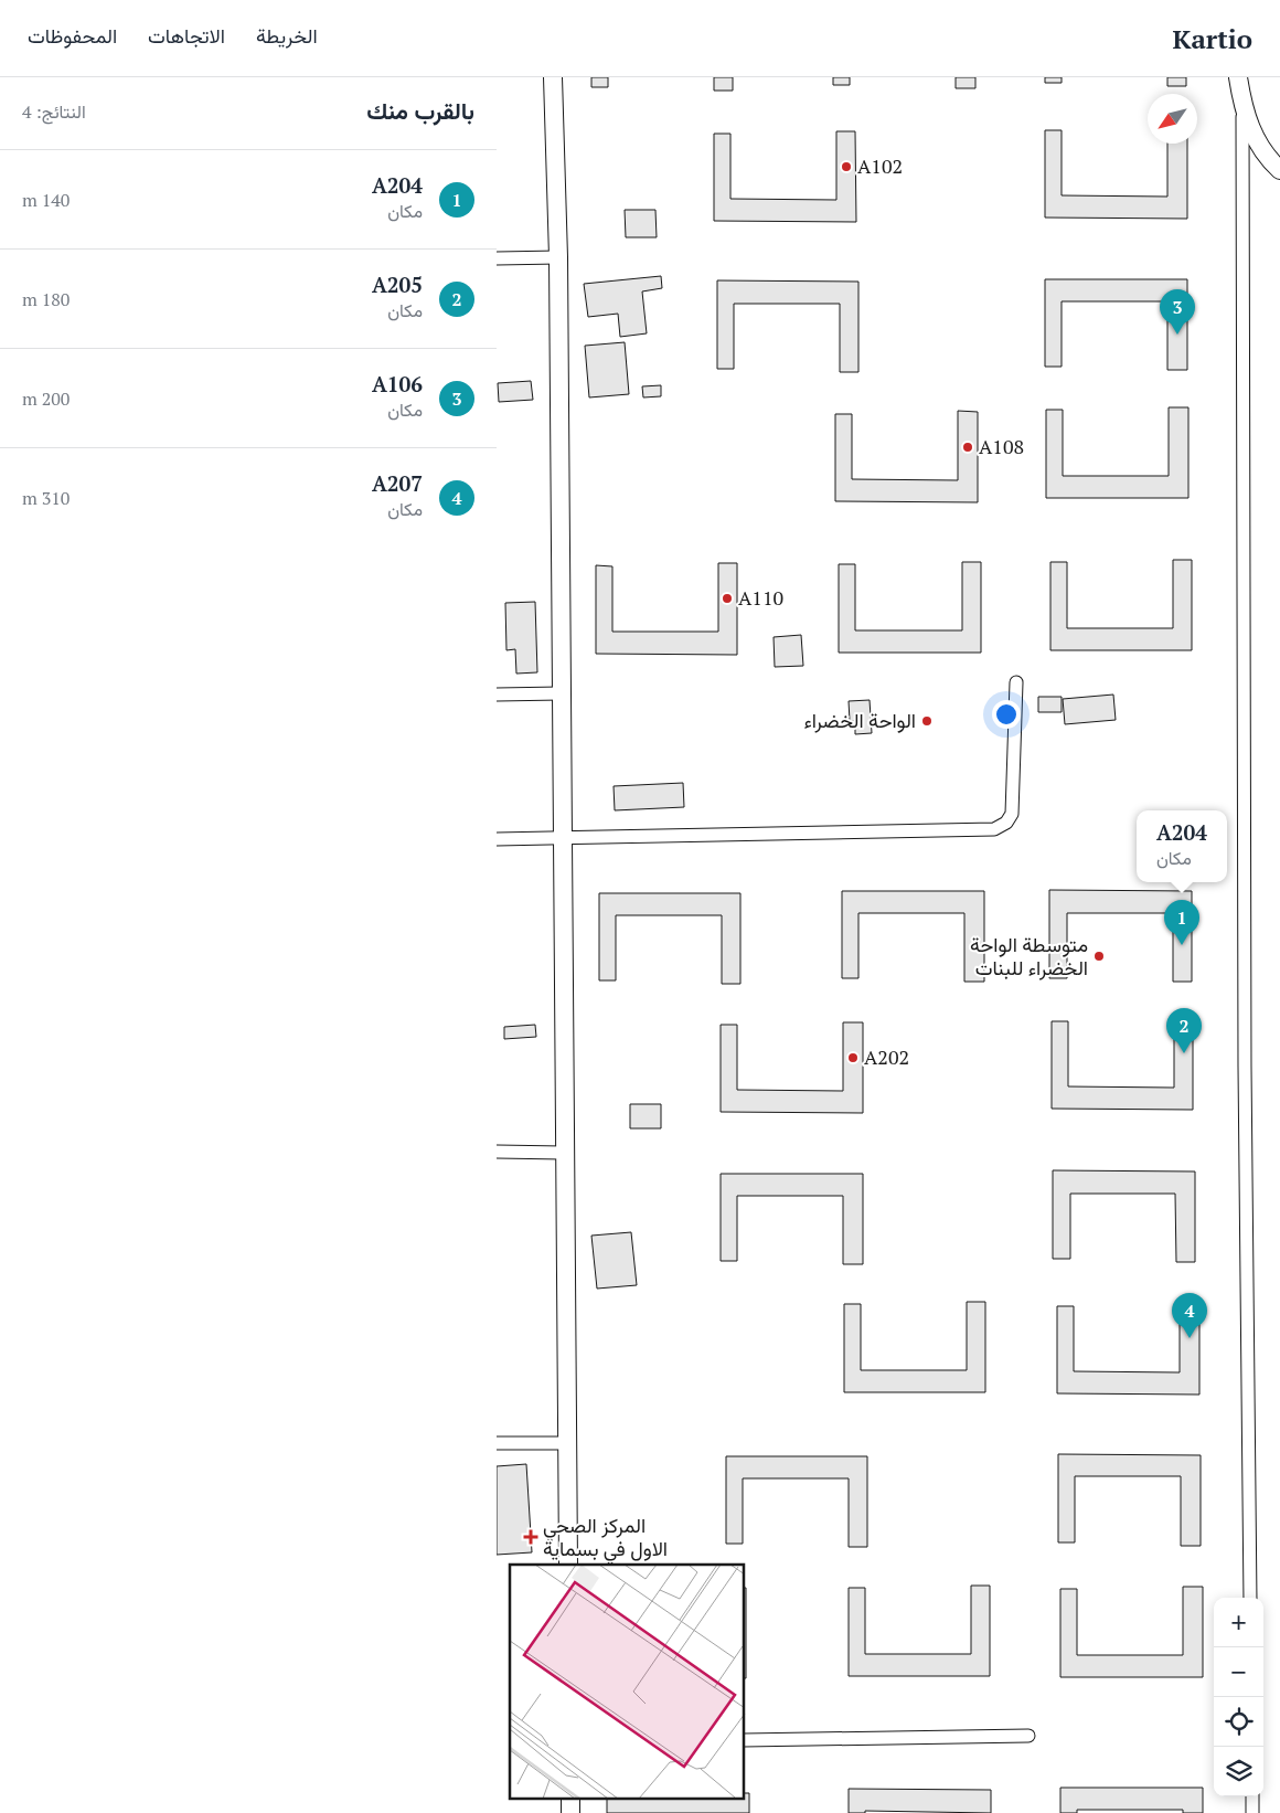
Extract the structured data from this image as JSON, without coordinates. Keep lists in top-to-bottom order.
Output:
{
  "places": {
    "other": [
      "A102",
      "A108",
      "A110",
      "الواحة الخضراء",
      "متوسطة الواحة الخضراء للبنات",
      "A202"
    ],
    "health": ["المركز الصحي الاول في بسماية"]
  },
  "north": "bottom left",
  "page": {
    "header": "Kartio",
    "nav": ["الخريطة", "الاتجاهات", "المحفوظات"],
    "heading": ["بالقرب منك", "النتائج: 4"],
    "list": [
      {
        "mark": "1",
        "name": "A204",
        "note": "مكان",
        "value": "140 m"
      },
      {
        "mark": "2",
        "name": "A205",
        "note": "مكان",
        "value": "180 m"
      },
      {
        "mark": "3",
        "name": "A106",
        "note": "مكان",
        "value": "200 m"
      },
      {
        "mark": "4",
        "name": "A207",
        "note": "مكان",
        "value": "310 m"
      }
    ],
    "pins": [
      "3",
      "1",
      "2",
      "4"
    ],
    "popup": ["A204", "مكان"],
    "map_buttons": ["+", "−"]
  }
}
